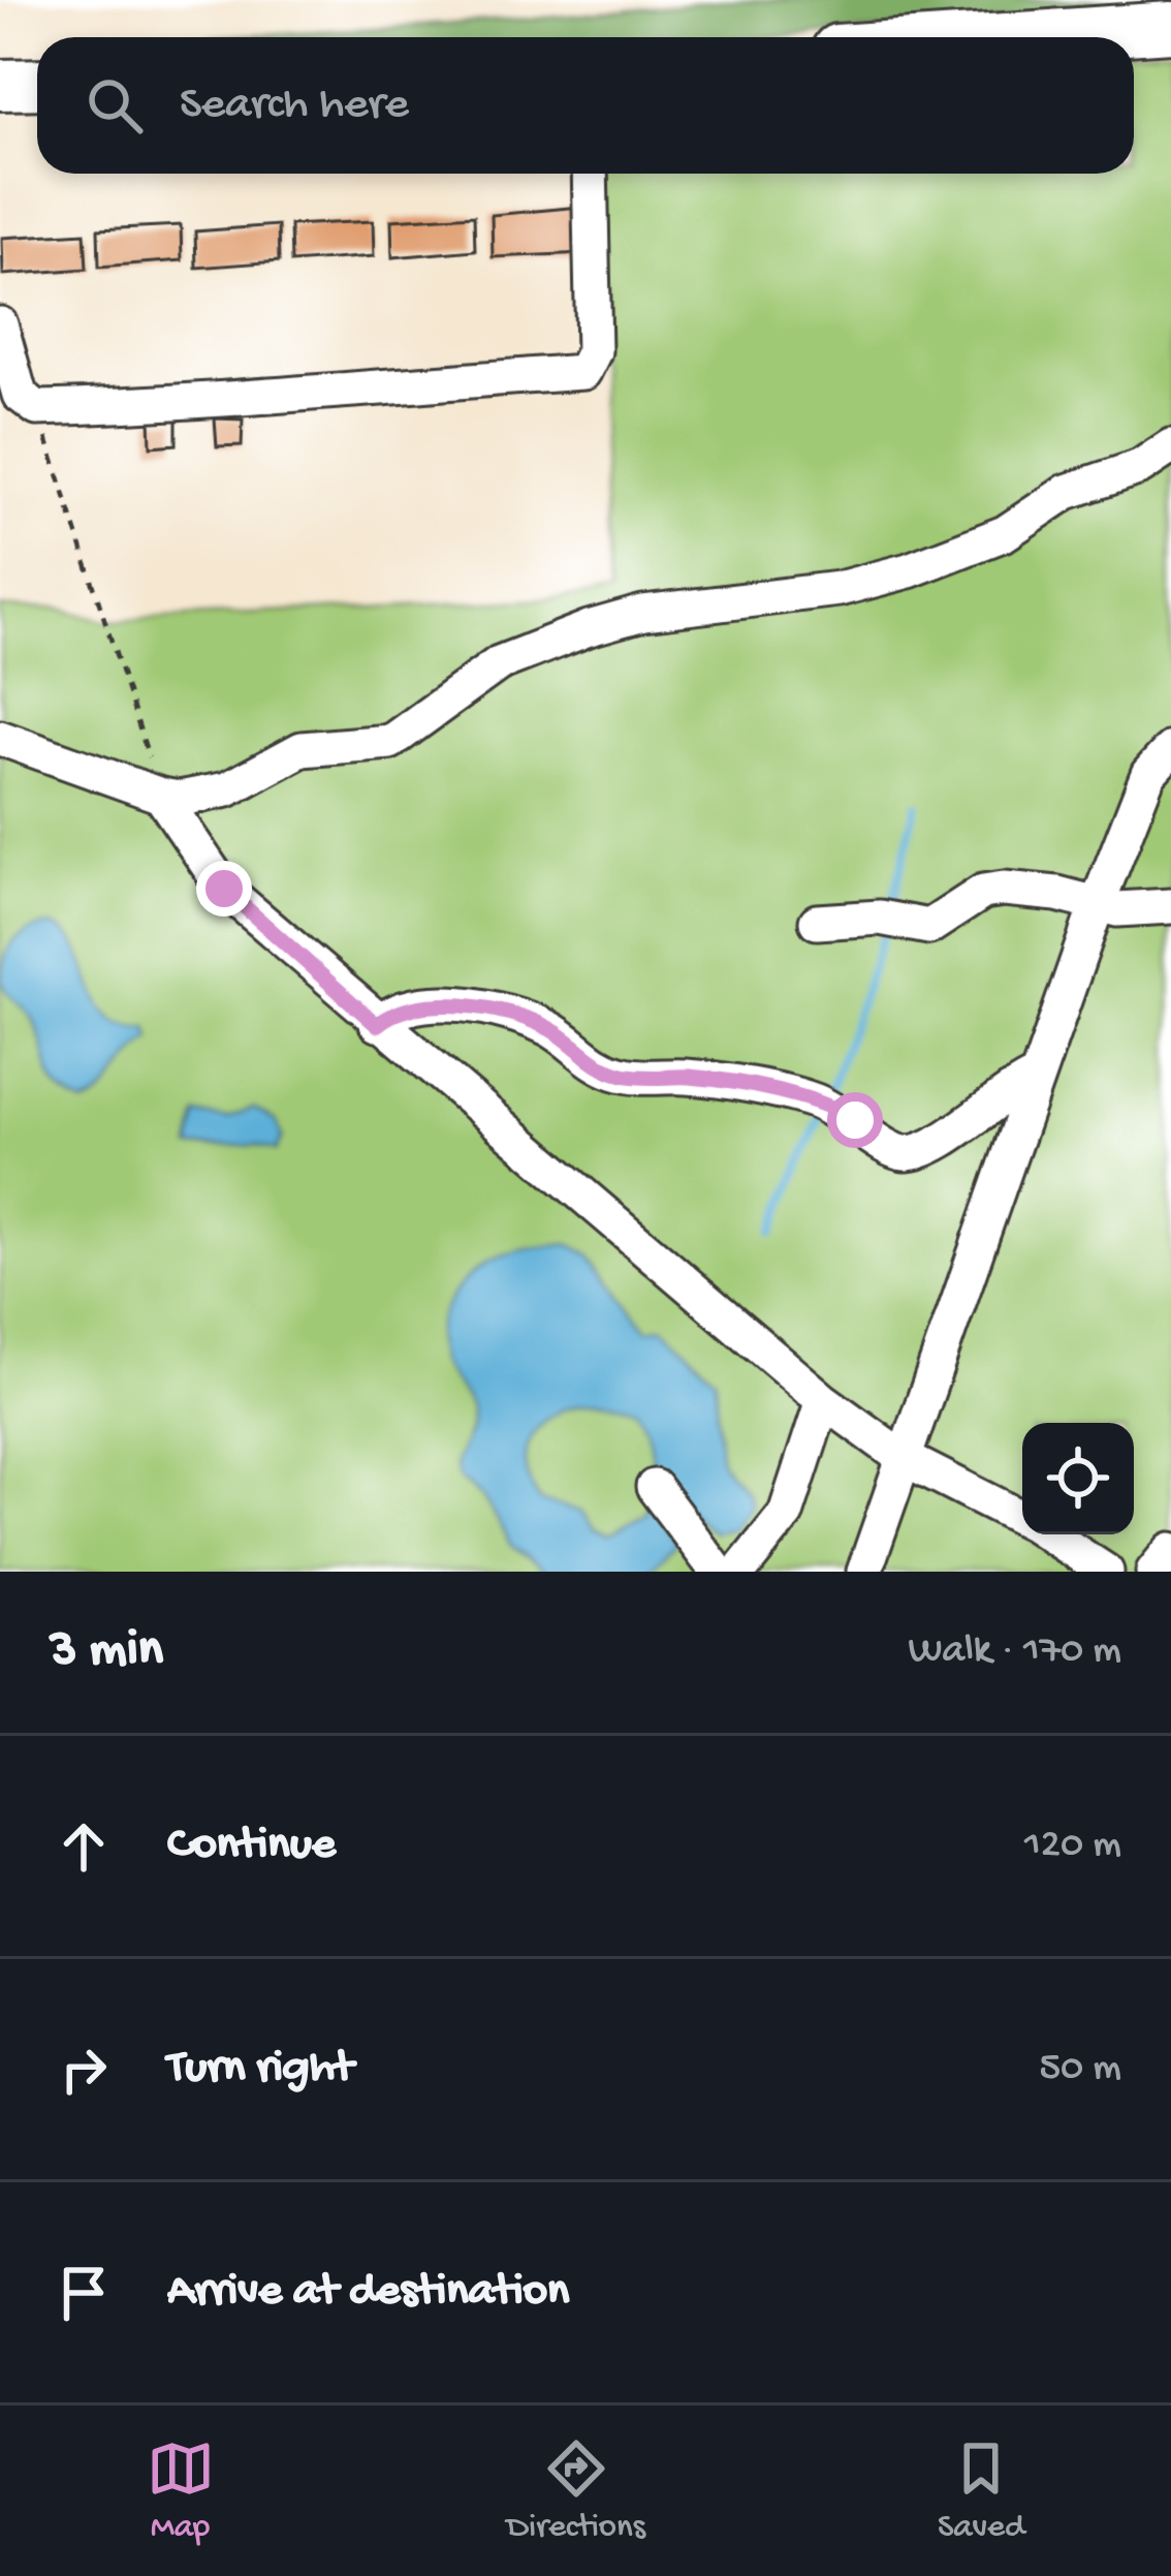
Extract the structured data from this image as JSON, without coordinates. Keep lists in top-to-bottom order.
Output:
{
  "page": {
    "search": "Search here",
    "heading": ["3 min", "Walk · 170 m"],
    "list": [
      ["Continue", "120 m"],
      ["Turn right", "50 m"],
      "Arrive at destination"
    ],
    "nav": ["Map", "Directions", "Saved"]
  }
}
